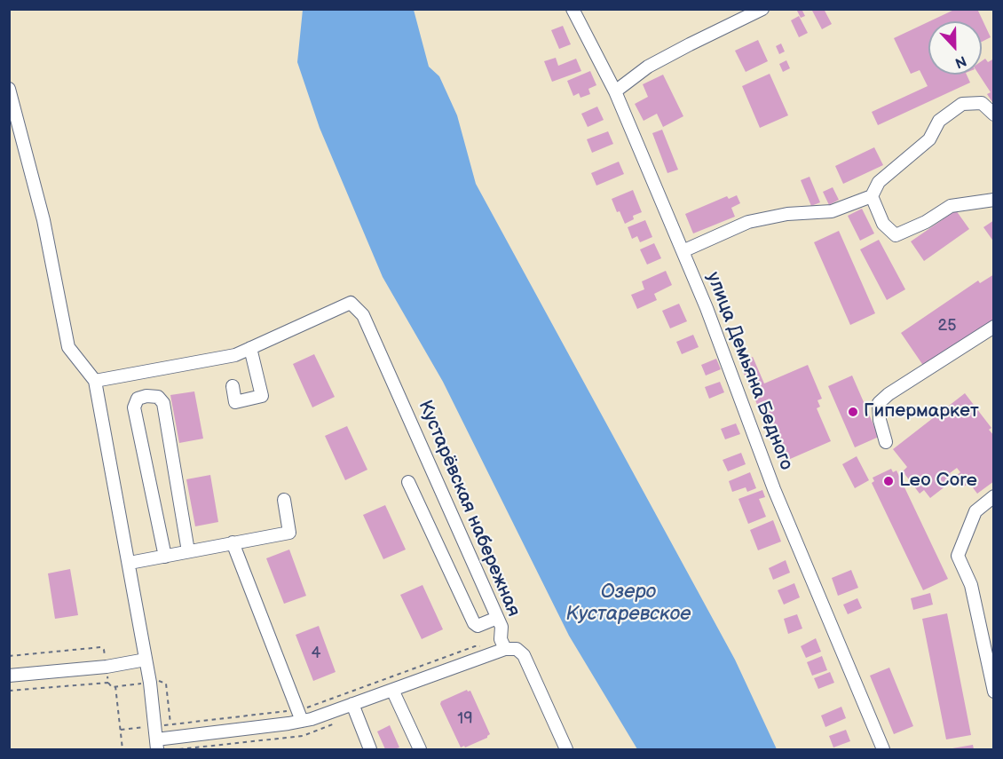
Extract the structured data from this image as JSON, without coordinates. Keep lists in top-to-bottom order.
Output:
{
  "streets": {
    "street": ["улица Демьяна Бедного", "Кустарёвская набережная"]
  },
  "water": ["Озеро Кустаревское"],
  "places": ["Гипермаркет", "Leo Core"],
  "house_numbers": ["25", "4", "19"],
  "north": "bottom"
}
